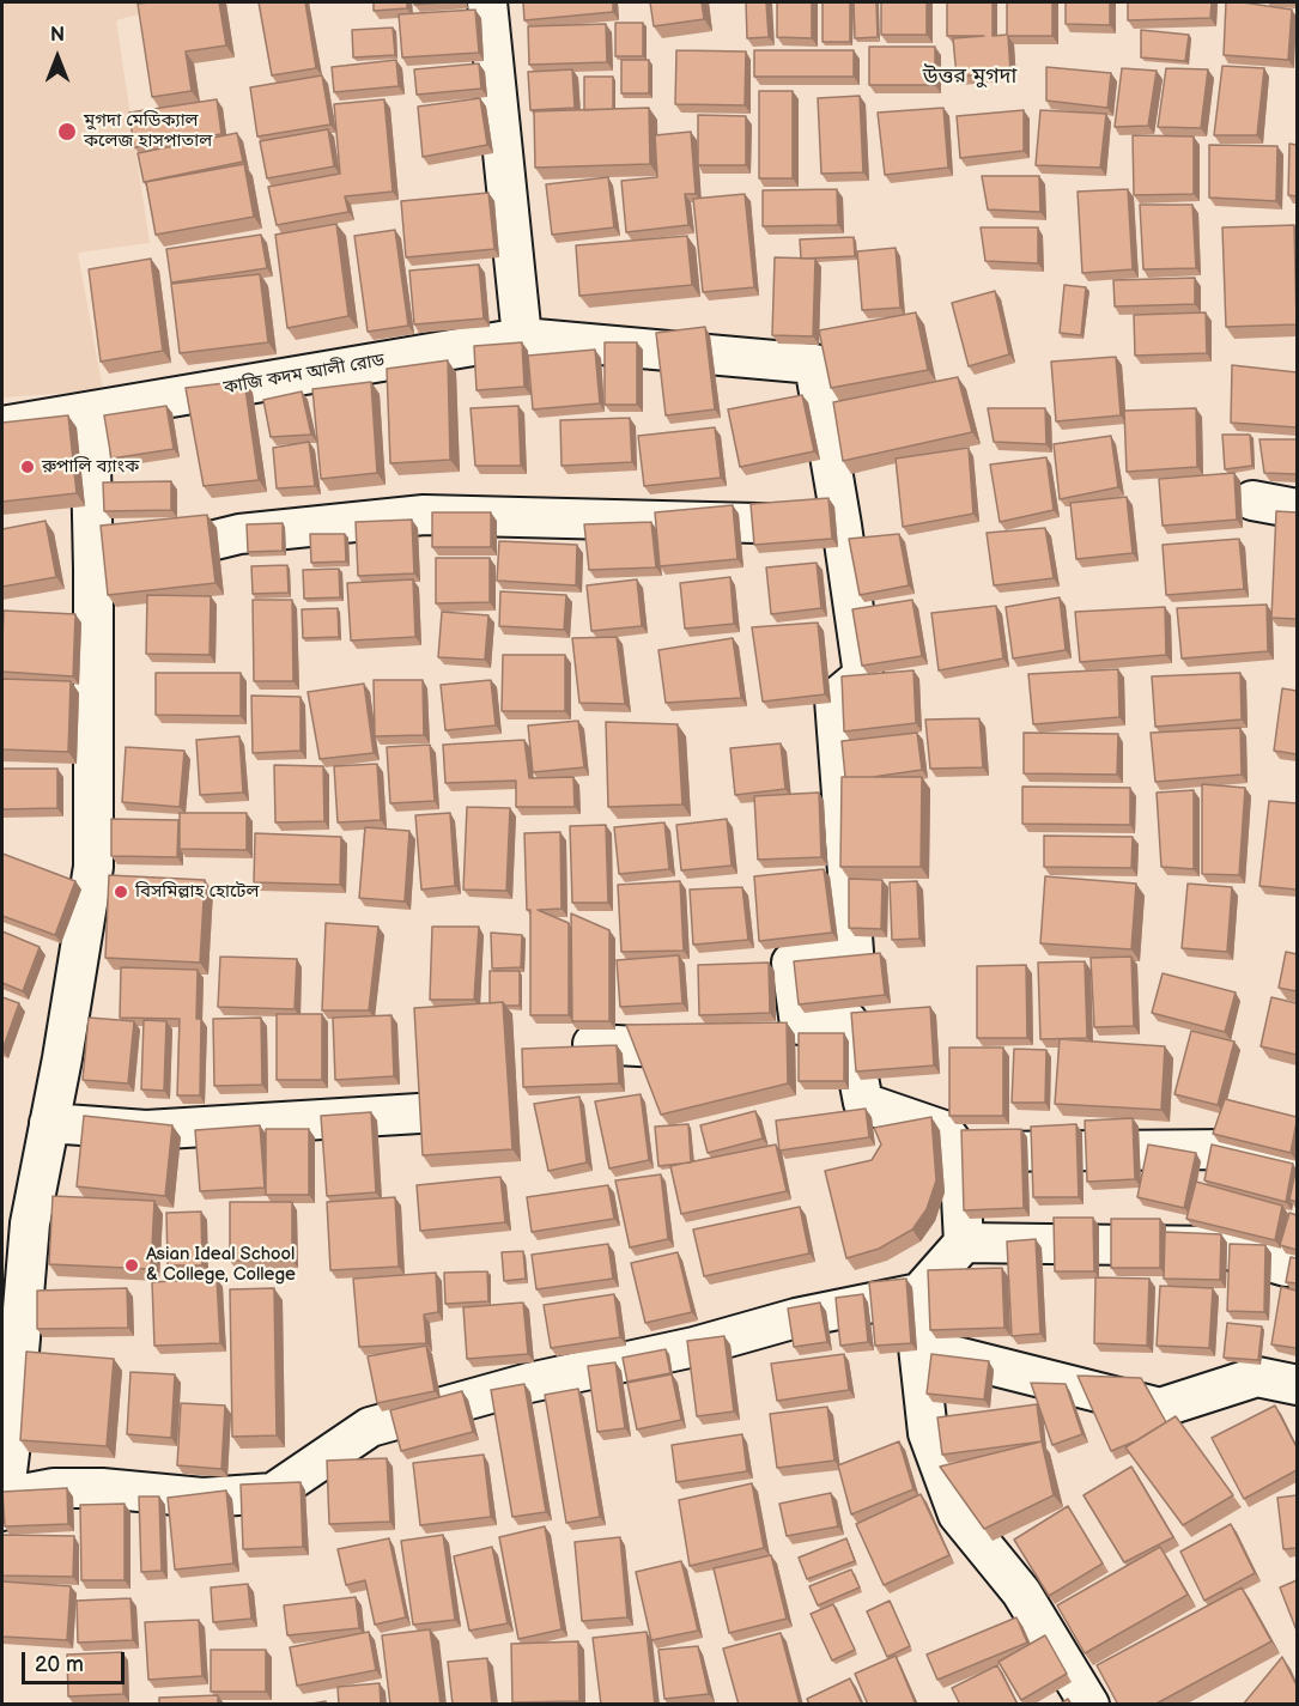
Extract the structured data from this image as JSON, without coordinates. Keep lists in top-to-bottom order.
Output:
{
  "streets": {
    "street": ["কাজি কদম আলী রোড"]
  },
  "districts": ["উত্তর মুগদা"],
  "places": [
    "মুগদা মেডিক্যাল কলেজ হাসপাতাল",
    "রুপালি ব্যাংক",
    "বিসমিল্লাহ হোটেল",
    "Asian Ideal School & College, College"
  ],
  "scale_bar": "20 m",
  "north": "top"
}
